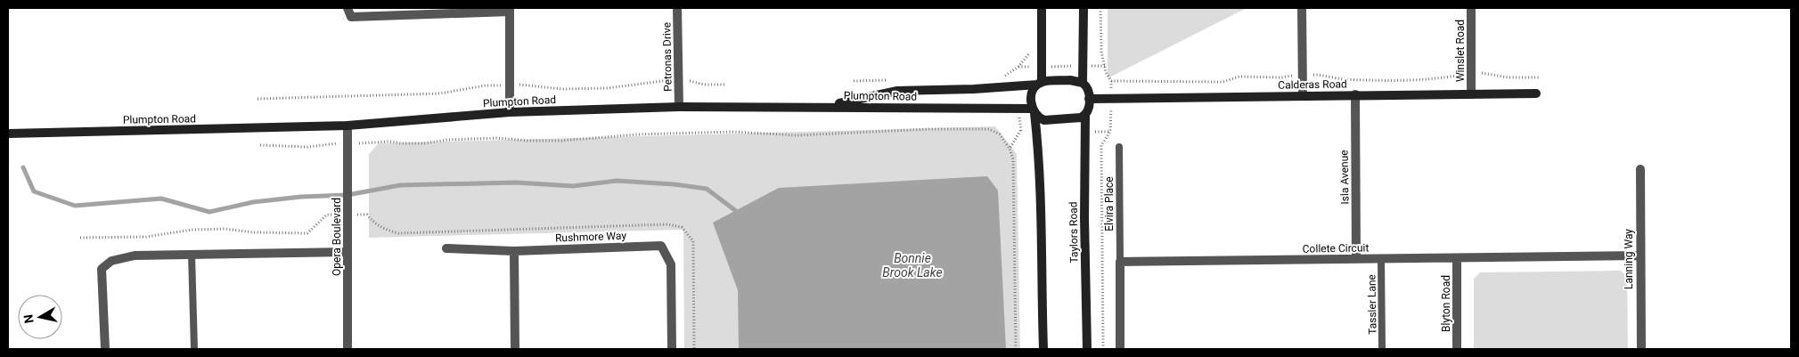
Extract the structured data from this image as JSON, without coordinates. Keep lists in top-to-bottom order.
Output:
{
  "streets": {
    "street": [
      "Winslet Road",
      "Petronas Drive",
      "Calderas Road",
      "Plumpton Road",
      "Isla Avenue",
      "Taylors Road",
      "Opera Boulevard",
      "Rushmore Way",
      "Collete Circuit",
      "Lanning Way",
      "Blyton Road"
    ],
    "lane": ["Elvira Place", "Tassler Lane"]
  },
  "crossings": [
    ["Winslet Road", "Calderas Road"],
    ["Petronas Drive", "Plumpton Road"],
    ["Calderas Road", "Plumpton Road"],
    ["Calderas Road", "Isla Avenue"],
    ["Calderas Road", "Taylors Road"],
    ["Plumpton Road", "Taylors Road"],
    ["Plumpton Road", "Opera Boulevard"],
    ["Isla Avenue", "Collete Circuit"],
    ["Elvira Place", "Collete Circuit"],
    ["Collete Circuit", "Lanning Way"],
    ["Collete Circuit", "Blyton Road"],
    ["Collete Circuit", "Tassler Lane"]
  ],
  "water": ["Bonnie Brook Lake"],
  "north": "left"
}
